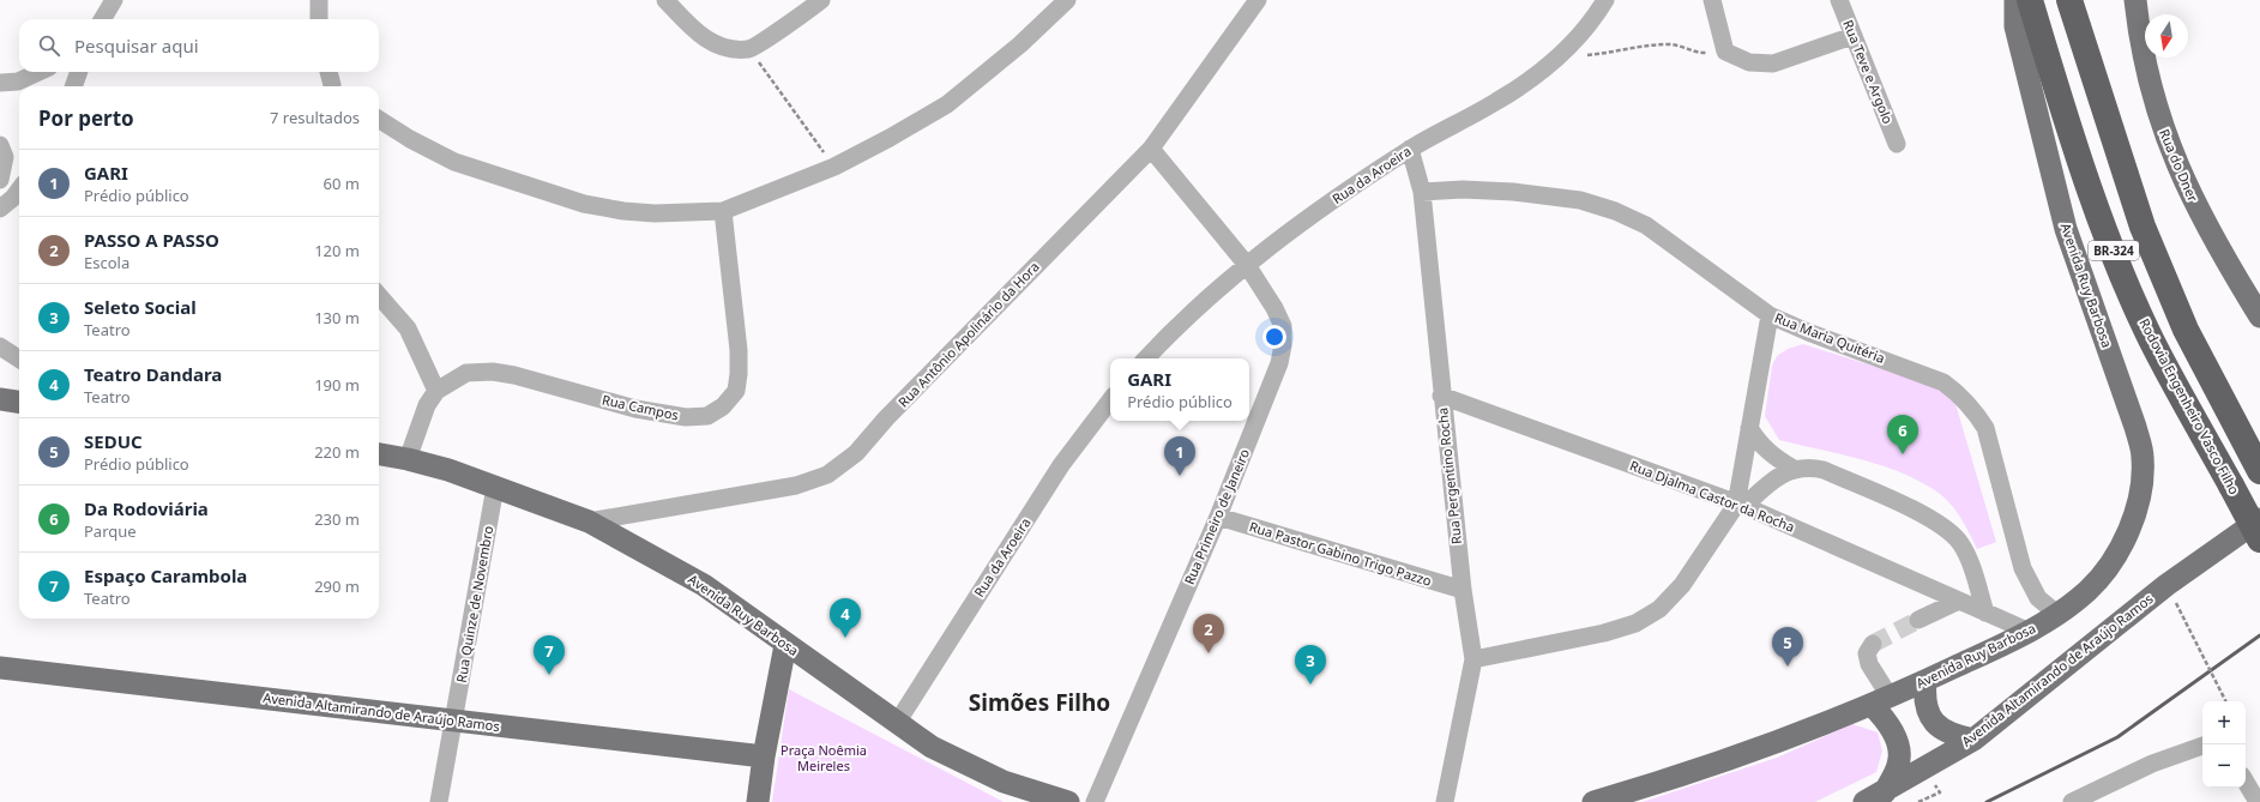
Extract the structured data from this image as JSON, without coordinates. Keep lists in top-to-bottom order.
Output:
{
  "streets": {
    "highway": ["BR-324", "Rodovia Engenheiro Vasco Filho"],
    "main road": ["Rua do Dner", "Avenida Ruy Barbosa", "Avenida Altamirando de Araújo Ramos"],
    "street": [
      "Rua Teve e Argolo",
      "Rua da Aroeira",
      "Rua Antônio Apolinário da Hora",
      "Rua Maria Quitéria",
      "Rua Campos",
      "Rua Pergentino Rocha",
      "Rua Djalma Castor da Rocha",
      "Rua Primeiro de Janeiro",
      "Rua Pastor Gabino Trigo Pazzo",
      "Rua Quinze de Novembro"
    ]
  },
  "crossings": [
    ["Rua da Aroeira", "Avenida Ruy Barbosa"],
    ["Rua da Aroeira", "Rua Pergentino Rocha"],
    ["Rua da Aroeira", "Rua Primeiro de Janeiro"],
    ["Avenida Ruy Barbosa", "Rua Antônio Apolinário da Hora"],
    ["Avenida Ruy Barbosa", "Rua Maria Quitéria"],
    ["Avenida Ruy Barbosa", "Rua Djalma Castor da Rocha"],
    ["Avenida Ruy Barbosa", "Rua Quinze de Novembro"],
    ["Rua Antônio Apolinário da Hora", "Rua Primeiro de Janeiro"],
    ["Rua Maria Quitéria", "Rua Pergentino Rocha"],
    ["Rua Pergentino Rocha", "Rua Djalma Castor da Rocha"],
    ["Rua Pergentino Rocha", "Rua Pastor Gabino Trigo Pazzo"],
    ["Rua Primeiro de Janeiro", "Rua Pastor Gabino Trigo Pazzo"],
    ["Rua Quinze de Novembro", "Avenida Altamirando de Araújo Ramos"]
  ],
  "districts": ["Simões Filho"],
  "parks": ["Praça Noêmia Meireles"],
  "north": "bottom",
  "page": {
    "search": "Pesquisar aqui",
    "heading": ["Por perto", "7 resultados"],
    "list": [
      {
        "mark": "1",
        "name": "GARI",
        "note": "Prédio público",
        "value": "60 m"
      },
      {
        "mark": "2",
        "name": "PASSO A PASSO",
        "note": "Escola",
        "value": "120 m"
      },
      {
        "mark": "3",
        "name": "Seleto Social",
        "note": "Teatro",
        "value": "130 m"
      },
      {
        "mark": "4",
        "name": "Teatro Dandara",
        "note": "Teatro",
        "value": "190 m"
      },
      {
        "mark": "5",
        "name": "SEDUC",
        "note": "Prédio público",
        "value": "220 m"
      },
      {
        "mark": "6",
        "name": "Da Rodoviária",
        "note": "Parque",
        "value": "230 m"
      },
      {
        "mark": "7",
        "name": "Espaço Carambola",
        "note": "Teatro",
        "value": "290 m"
      }
    ],
    "popup": ["GARI", "Prédio público"],
    "pins": [
      "6",
      "1",
      "4",
      "2",
      "5",
      "7",
      "3"
    ],
    "map_buttons": ["+", "−"]
  }
}
